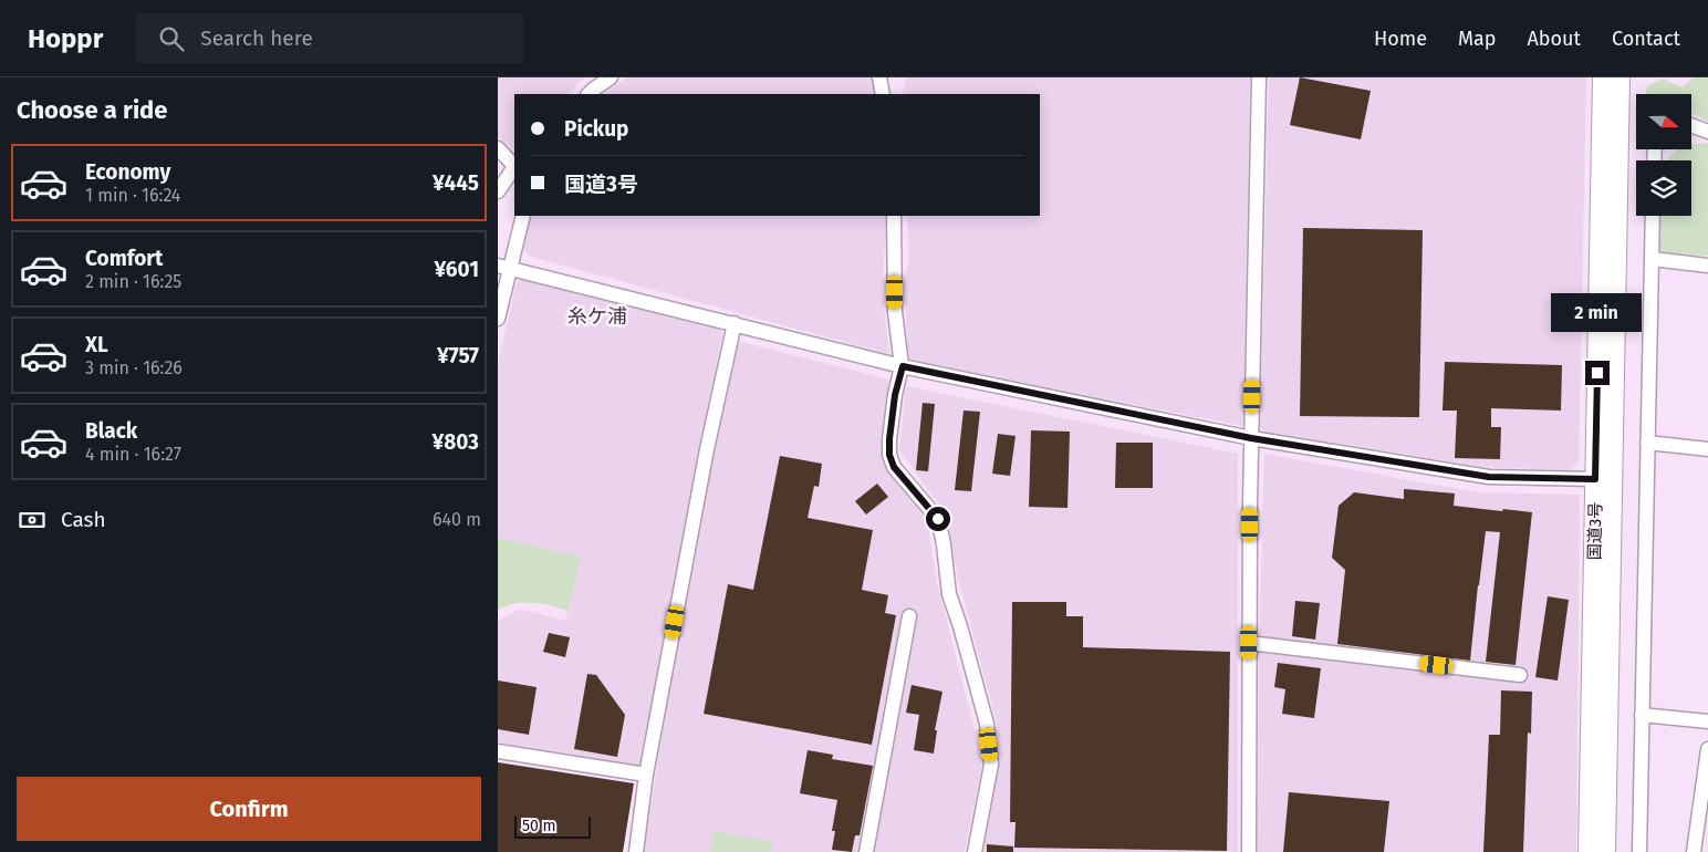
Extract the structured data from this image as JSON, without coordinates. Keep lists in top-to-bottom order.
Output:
{
  "streets": {
    "highway": ["国道3号"]
  },
  "districts": ["糸ケ浦"],
  "scale_bar": "50 m",
  "north": "right",
  "page": {
    "header": "Hoppr",
    "search": "Search here",
    "nav": [
      "Home",
      "Map",
      "About",
      "Contact"
    ],
    "heading": "Choose a ride",
    "banner": ["Pickup", "国道3号"],
    "list": [
      {
        "name": "Economy",
        "note": "1 min · 16:24",
        "value": "¥445"
      },
      {
        "name": "Comfort",
        "note": "2 min · 16:25",
        "value": "¥601"
      },
      {
        "name": "XL",
        "note": "3 min · 16:26",
        "value": "¥757"
      },
      {
        "name": "Black",
        "note": "4 min · 16:27",
        "value": "¥803"
      }
    ],
    "bubble": "2 min",
    "pay": ["Cash", "640 m"],
    "buttons": "Confirm",
    "scale": "50 m"
  }
}
